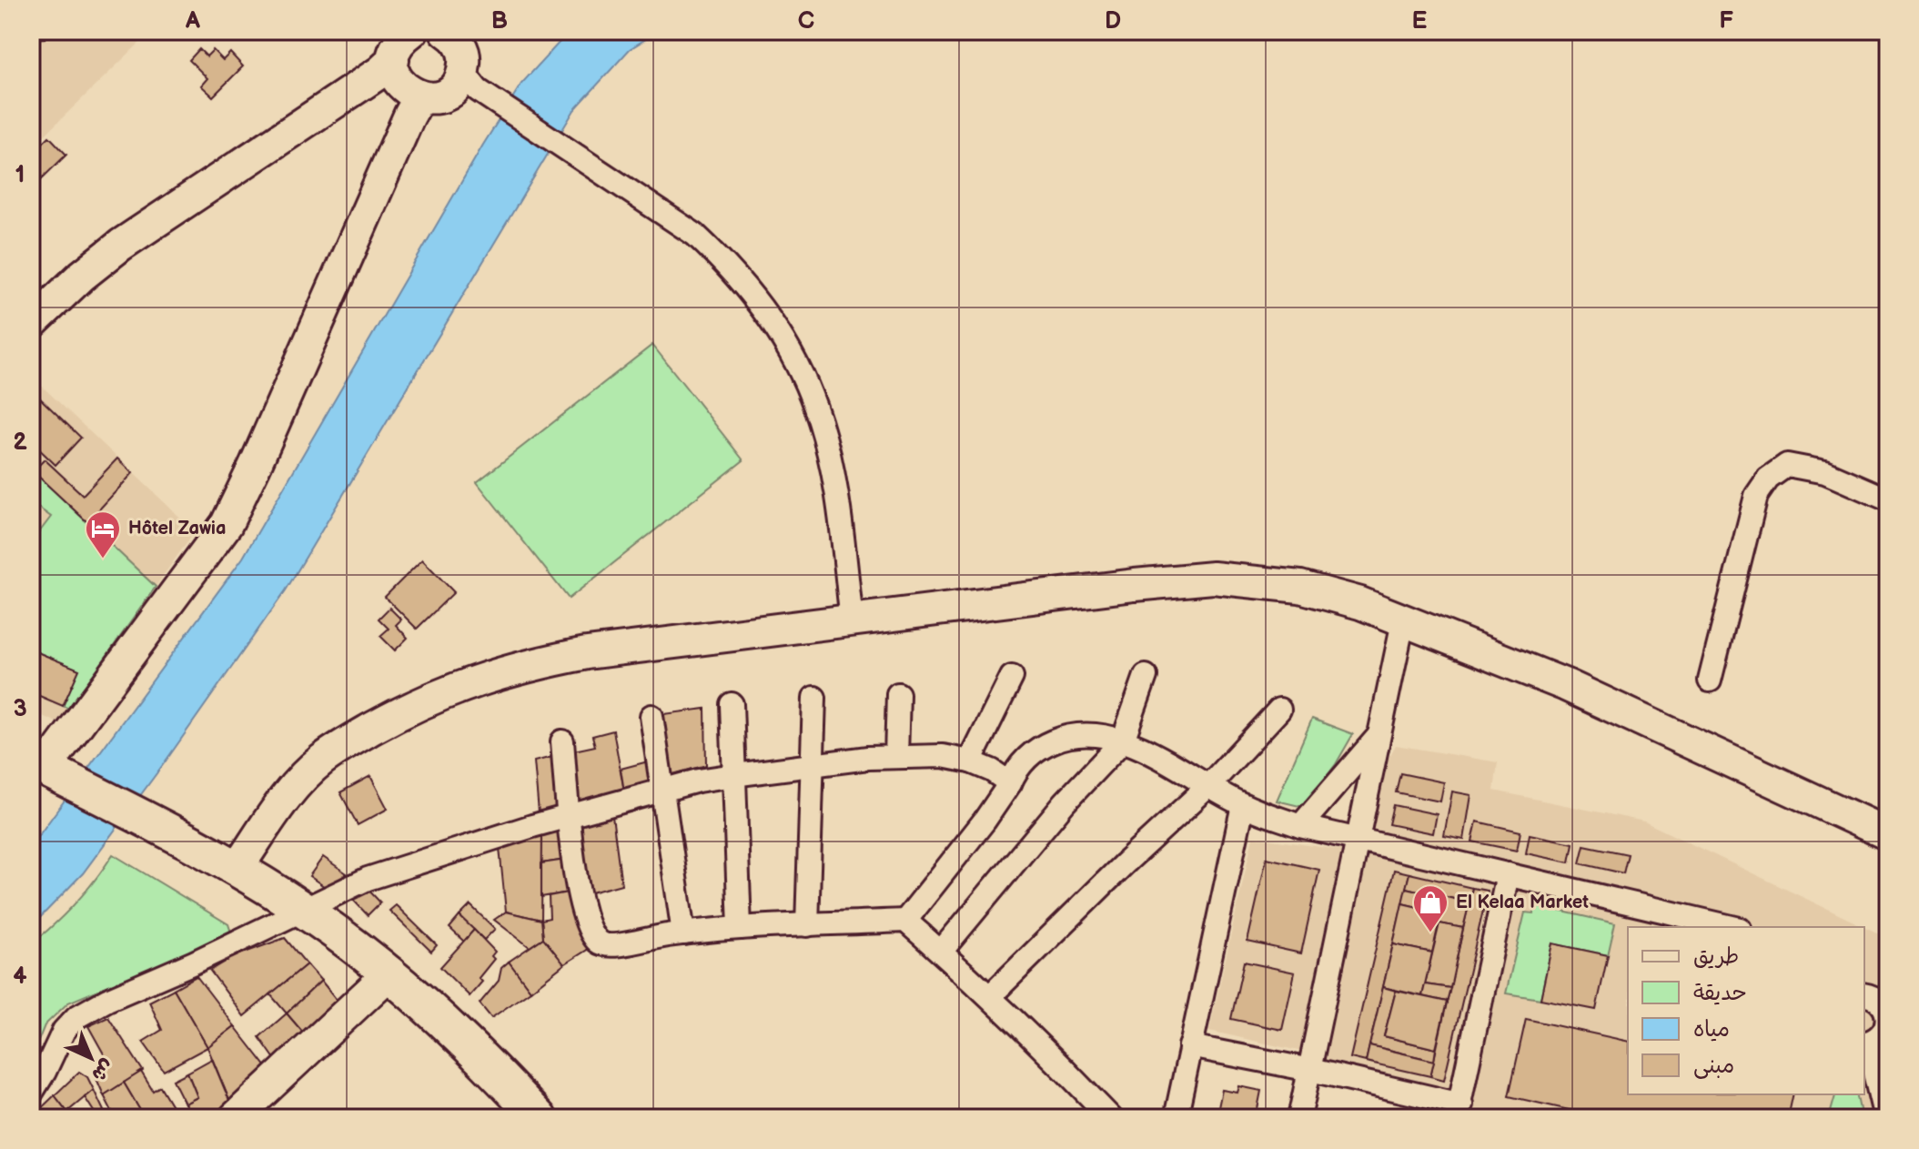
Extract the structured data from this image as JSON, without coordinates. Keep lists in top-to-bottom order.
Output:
{
  "places": {
    "hotel": ["Hôtel Zawia"],
    "shop": ["El Kelaa Market"]
  },
  "legend": [
    "طريق",
    "حديقة",
    "مياه",
    "مبنى"
  ],
  "north": "bottom right",
  "grid": {
    "columns": [
      "A",
      "B",
      "C",
      "D",
      "E",
      "F"
    ],
    "rows": [
      "1",
      "2",
      "3",
      "4"
    ]
  }
}
